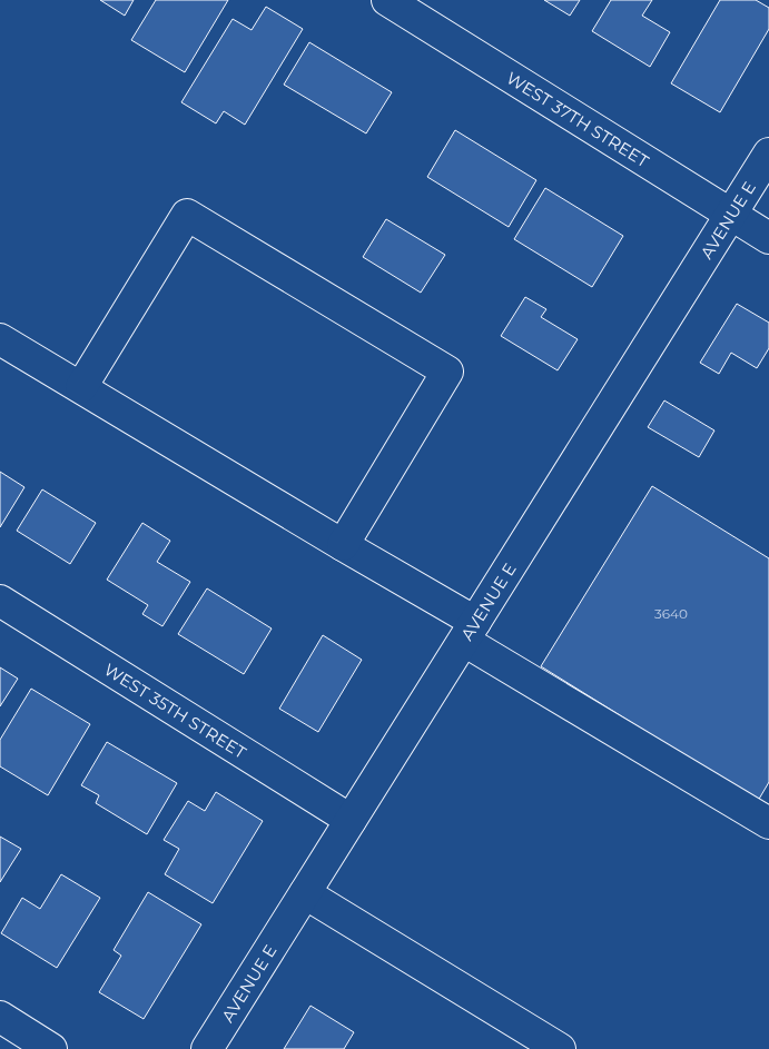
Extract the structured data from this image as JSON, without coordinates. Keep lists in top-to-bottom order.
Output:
{
  "streets": {
    "street": ["WEST 37TH STREET", "AVENUE E", "WEST 35TH STREET"]
  },
  "crossings": [
    ["WEST 37TH STREET", "AVENUE E"],
    ["AVENUE E", "WEST 35TH STREET"]
  ],
  "house_numbers": ["3640"]
}
